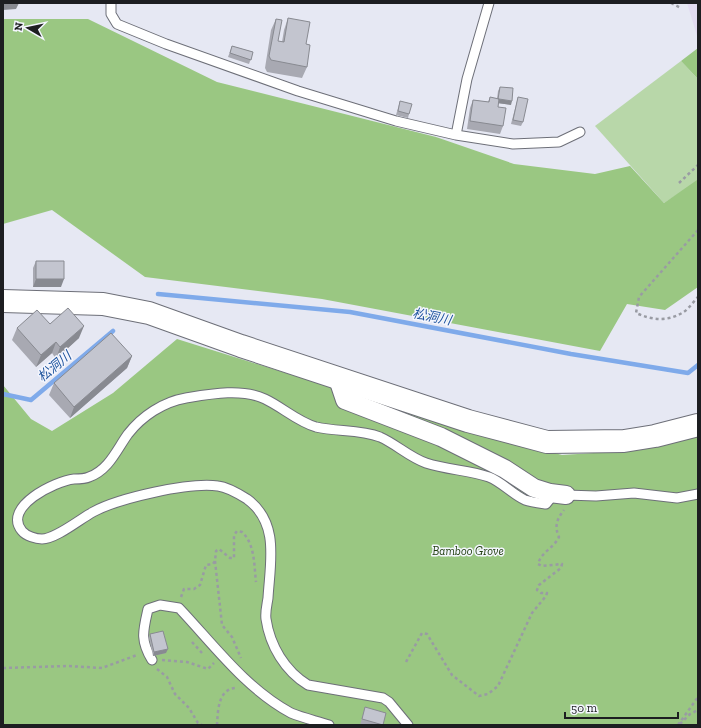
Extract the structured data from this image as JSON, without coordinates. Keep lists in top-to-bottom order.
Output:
{
  "water": ["松洞川"],
  "parks": ["Bamboo Grove"],
  "scale_bar": "50 m",
  "north": "left"
}
